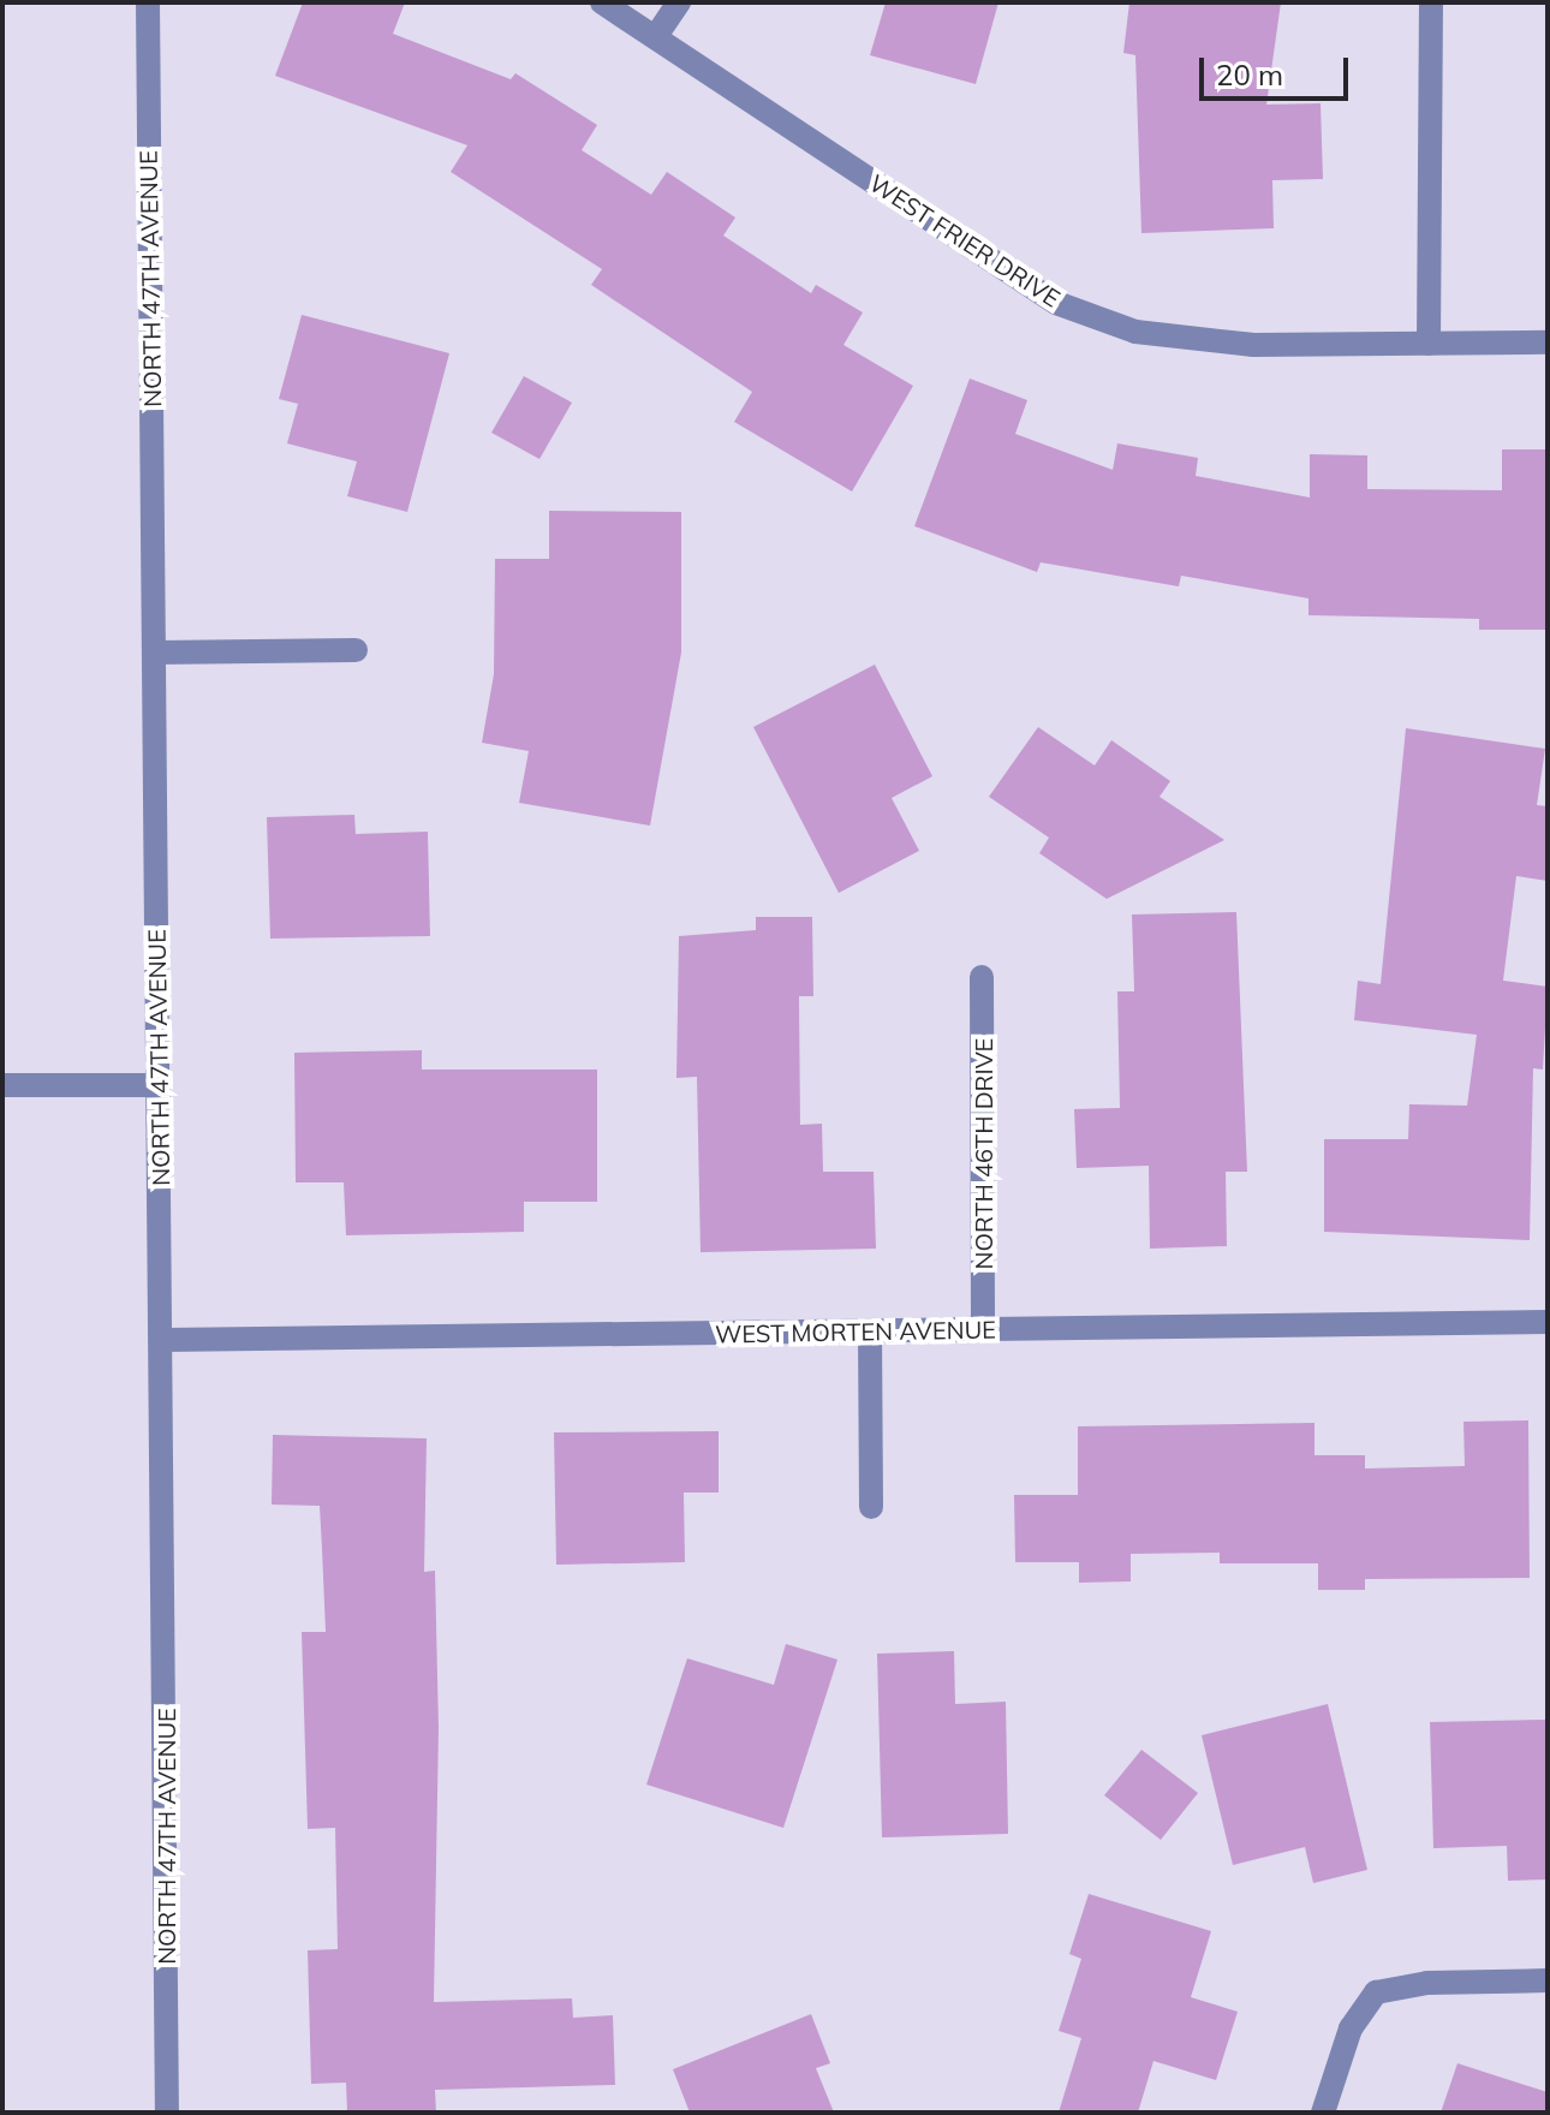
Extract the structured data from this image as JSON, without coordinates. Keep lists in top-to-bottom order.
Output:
{
  "streets": {
    "street": [
      "WEST FRIER DRIVE",
      "NORTH 47TH AVENUE",
      "NORTH 46TH DRIVE",
      "WEST MORTEN AVENUE"
    ]
  },
  "crossings": [
    ["NORTH 47TH AVENUE", "WEST MORTEN AVENUE"],
    ["NORTH 46TH DRIVE", "WEST MORTEN AVENUE"]
  ],
  "scale_bar": "20 m"
}
